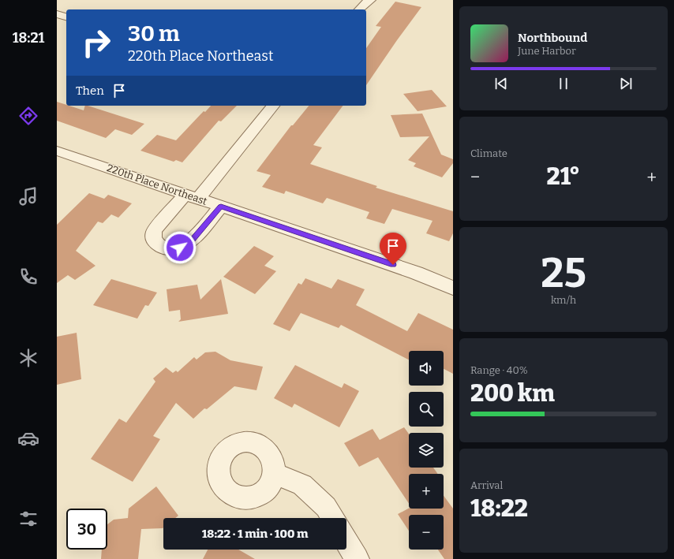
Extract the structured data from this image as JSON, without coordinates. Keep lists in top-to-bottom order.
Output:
{
  "streets": {
    "street": ["220th Place Northeast"]
  },
  "page": {
    "tabs": "18:21",
    "turn": ["30 m", "220th Place Northeast"],
    "song": ["Northbound", "June Harbor"],
    "then": "Then",
    "tile": [
      "Climate",
      ["25", "km/h"],
      ["Range · 40%", "200 km"],
      ["Arrival", "18:22"]
    ],
    "heat": ["−", "21°", "+"],
    "map_buttons": ["+", "−"],
    "limit": "30",
    "trip": "18:22 · 1 min · 100 m"
  }
}
